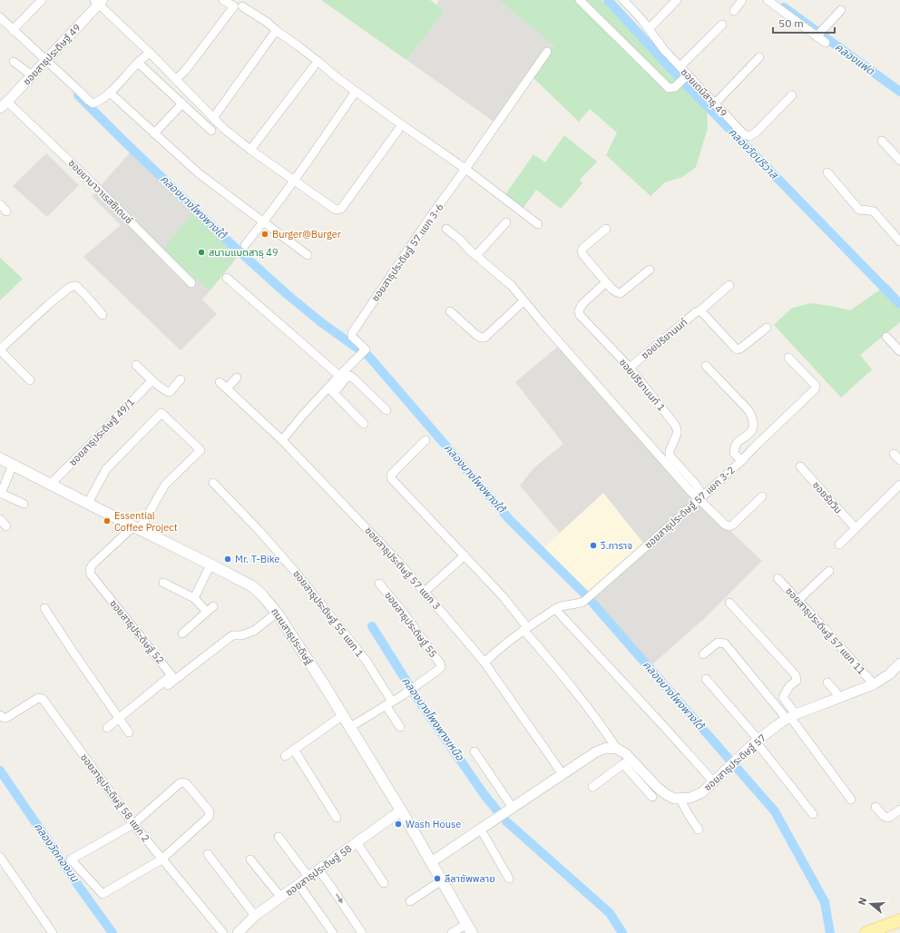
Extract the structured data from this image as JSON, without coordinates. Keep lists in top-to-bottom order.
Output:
{
  "streets": {
    "main road": ["ถนนสาธุประดิษฐ์"],
    "street": [
      "ซอยสาธุประดิษฐ์ 49",
      "ซอยเดมีสาธุ 49",
      "ซอยยานาวาเรสซิเดนซ์",
      "ซอยสาธุประดิษฐ์ 57 แยก 3-6",
      "ซอยปริยานนท์",
      "ซอยปริยานนท์ 1",
      "ซอยสาธุประดิษฐ์ 49/1",
      "ซอยรัชวิน",
      "ซอยสาธุประดิษฐ์ 57 แยก 3-2",
      "ซอยสาธุประดิษฐ์ 57 แยก 3",
      "ซอยสาธุประดิษฐ์ 55 แยก 1",
      "ซอยสาธุประดิษฐ์ 55",
      "ซอยสาธุประดิษฐ์ 57 แยก 11",
      "ซอยสาธุประดิษฐ์ 52",
      "ซอยสาธุประดิษฐ์ 57",
      "ซอยสาธุประดิษฐ์ 58 แยก 2",
      "ซอยสาธุประดิษฐ์ 58"
    ]
  },
  "crossings": [
    ["ซอยสาธุประดิษฐ์ 49", "ซอยยานาวาเรสซิเดนซ์"],
    ["ซอยสาธุประดิษฐ์ 57 แยก 3-6", "ซอยสาธุประดิษฐ์ 57 แยก 3"],
    ["ซอยปริยานนท์", "ซอยปริยานนท์ 1"],
    ["ซอยปริยานนท์ 1", "ซอยสาธุประดิษฐ์ 57 แยก 3-2"],
    ["ซอยสาธุประดิษฐ์ 49/1", "ถนนสาธุประดิษฐ์"],
    ["ซอยสาธุประดิษฐ์ 57 แยก 3-2", "ซอยสาธุประดิษฐ์ 57 แยก 3"],
    ["ซอยสาธุประดิษฐ์ 55 แยก 1", "ซอยสาธุประดิษฐ์ 55"],
    ["ซอยสาธุประดิษฐ์ 55", "ถนนสาธุประดิษฐ์"],
    ["ซอยสาธุประดิษฐ์ 57 แยก 11", "ซอยสาธุประดิษฐ์ 57"],
    ["ซอยสาธุประดิษฐ์ 52", "ถนนสาธุประดิษฐ์"],
    ["ถนนสาธุประดิษฐ์", "ซอยสาธุประดิษฐ์ 58"]
  ],
  "water": [
    "คลองแฟด",
    "คลองวัดปริวาส",
    "คลองบางโพงพางใต้",
    "คลองบางโพงพางเหนือ",
    "คลองวัดทองบน"
  ],
  "places": [
    "Burger@Burger",
    "สนามแบตสาธุ 49",
    "Essential Coffee Project",
    "วี.การาจ",
    "Mr. T-Bike",
    "Wash House",
    "ลีลาซัพพลาย"
  ],
  "scale_bar": "50 m",
  "north": "left"
}
